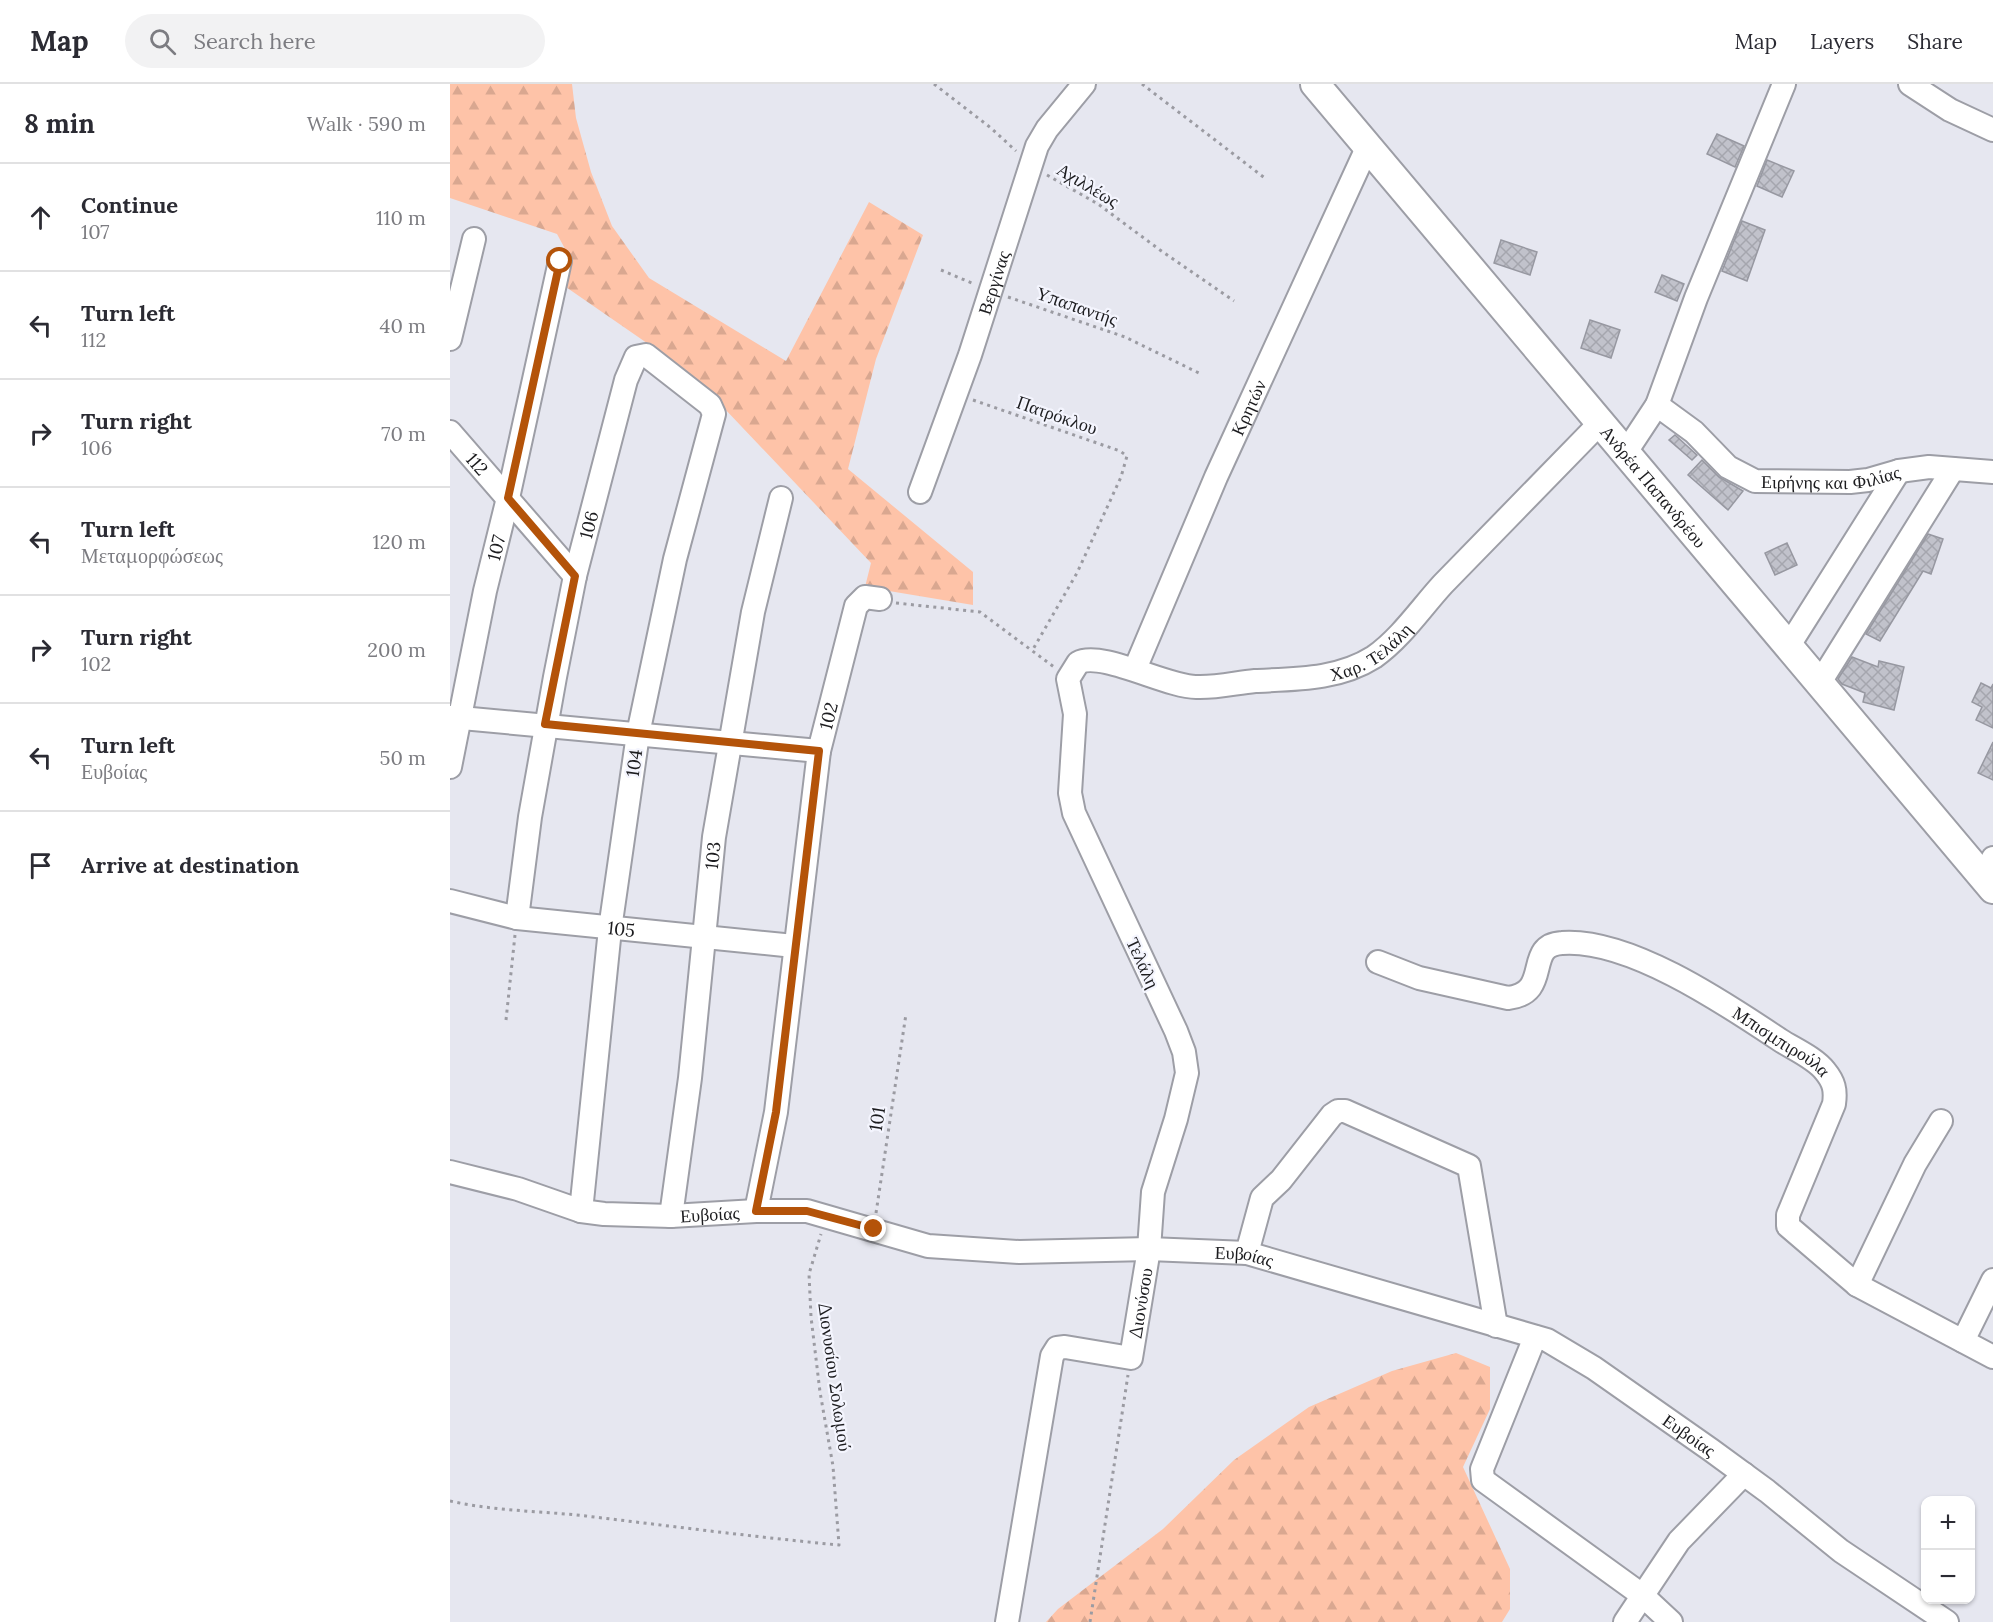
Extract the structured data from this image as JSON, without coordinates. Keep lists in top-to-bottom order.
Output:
{
  "streets": {
    "main road": ["Ανδρέα Παπανδρέου"],
    "street": [
      "Βεργίνας",
      "Κρητών",
      "112",
      "Ειρήνης και Φιλίας",
      "106",
      "107",
      "Χαρ. Τελάλη",
      "102",
      "104",
      "103",
      "105",
      "Τελάλη",
      "Μπισμπιρούλα",
      "Ευβοίας",
      "Διονύσου"
    ],
    "path": [
      "Αχιλλέως",
      "Υπαπαντής",
      "Πατρόκλου",
      "101",
      "Διονυσίου Σολωμού"
    ]
  },
  "crossings": [
    ["Αχιλλέως", "Βεργίνας"],
    ["Βεργίνας", "Υπαπαντής"],
    ["Βεργίνας", "Πατρόκλου"],
    ["Κρητών", "Ανδρέα Παπανδρέου"],
    ["Κρητών", "Χαρ. Τελάλη"],
    ["112", "106"],
    ["112", "107"],
    ["Ανδρέα Παπανδρέου", "Χαρ. Τελάλη"],
    ["106", "104"],
    ["106", "105"],
    ["Χαρ. Τελάλη", "Τελάλη"],
    ["102", "105"],
    ["102", "Ευβοίας"],
    ["104", "105"],
    ["104", "Ευβοίας"],
    ["103", "105"],
    ["103", "Ευβοίας"],
    ["Τελάλη", "Ευβοίας"],
    ["Τελάλη", "Διονύσου"],
    ["101", "Ευβοίας"],
    ["Ευβοίας", "Διονύσου"],
    ["Ευβοίας", "Διονυσίου Σολωμού"]
  ],
  "page": {
    "header": "Map",
    "search": "Search here",
    "nav": ["Map", "Layers", "Share"],
    "heading": ["8 min", "Walk · 590 m"],
    "list": [
      ["Continue", "107", "110 m"],
      ["Turn left", "112", "40 m"],
      ["Turn right", "106", "70 m"],
      ["Turn left", "Μεταμορφώσεως", "120 m"],
      ["Turn right", "102", "200 m"],
      ["Turn left", "Ευβοίας", "50 m"],
      "Arrive at destination"
    ],
    "map_buttons": ["+", "−"]
  }
}
